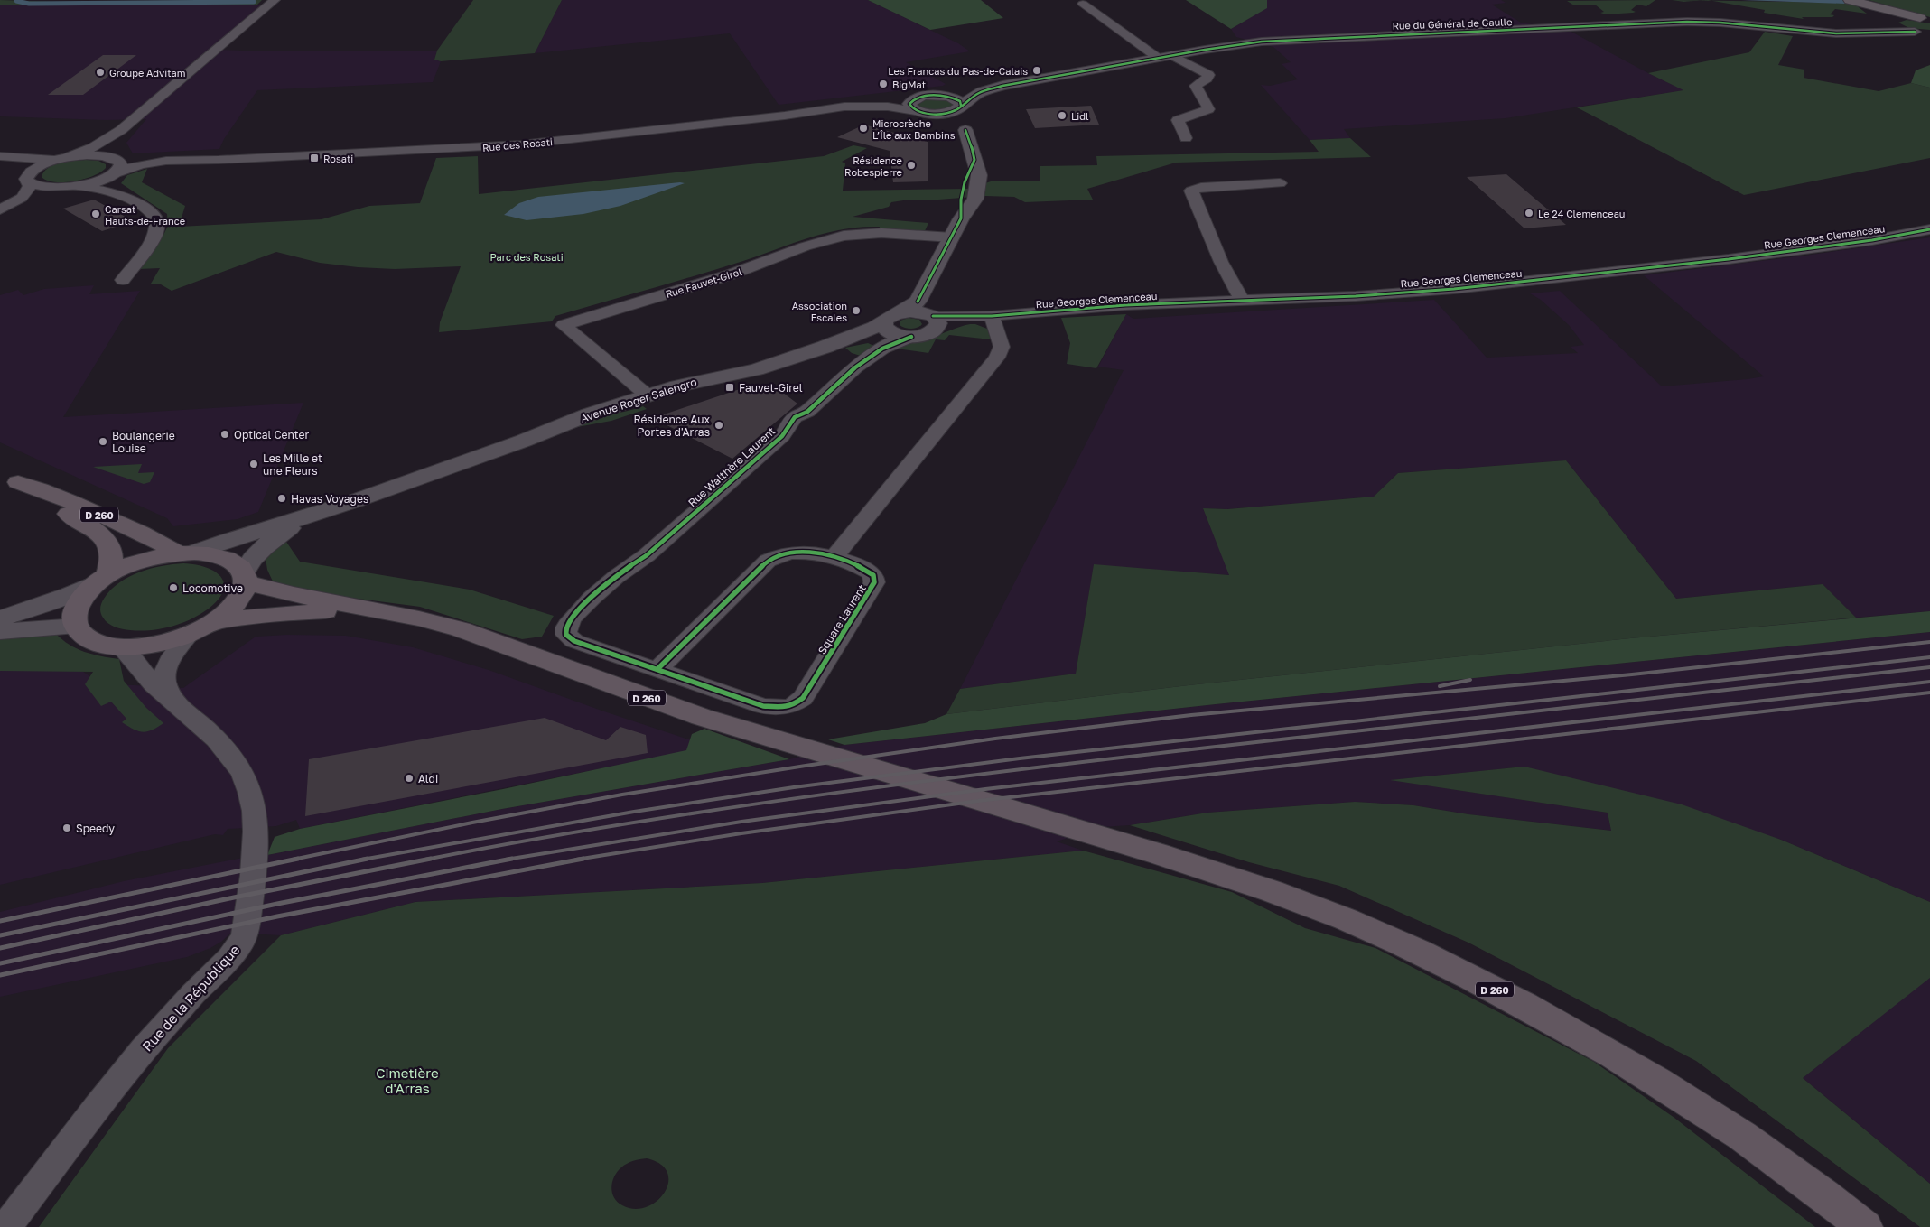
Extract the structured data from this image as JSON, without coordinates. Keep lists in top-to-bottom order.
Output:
{
  "streets": {
    "main road": ["D 260"],
    "street": [
      "Rue du Général de Gaulle",
      "Rue des Rosati",
      "Rue Georges Clemenceau",
      "Rue Fauvet-Girel",
      "Avenue Roger Salengro",
      "Rue Walthère Laurent",
      "Square Laurent",
      "Rue de la République"
    ]
  },
  "crossings": [
    ["Rue du Général de Gaulle", "Rue des Rosati"],
    ["Rue Georges Clemenceau", "Avenue Roger Salengro"],
    ["Rue Fauvet-Girel", "Avenue Roger Salengro"],
    ["Avenue Roger Salengro", "Rue Walthère Laurent"],
    ["Avenue Roger Salengro", "D 260"],
    ["Rue Walthère Laurent", "Square Laurent"]
  ],
  "parks": ["Parc des Rosati", "Cimetière d'Arras"],
  "places": {
    "other": [
      "Les Francas du Pas-de-Calais",
      "Groupe Advitam",
      "BigMat",
      "Lidl",
      "Microcrèche L’Île aux Bambins",
      "Résidence Robespierre",
      "Le 24 Clemenceau",
      "Carsat Hauts-de-France",
      "Association Escales",
      "Résidence Aux Portes d'Arras",
      "Optical Center",
      "Boulangerie Louise",
      "Les Mille et une Fleurs",
      "Havas Voyages",
      "Locomotive",
      "Aldi",
      "Speedy"
    ],
    "transit": ["Rosati", "Fauvet-Girel"]
  }
}
